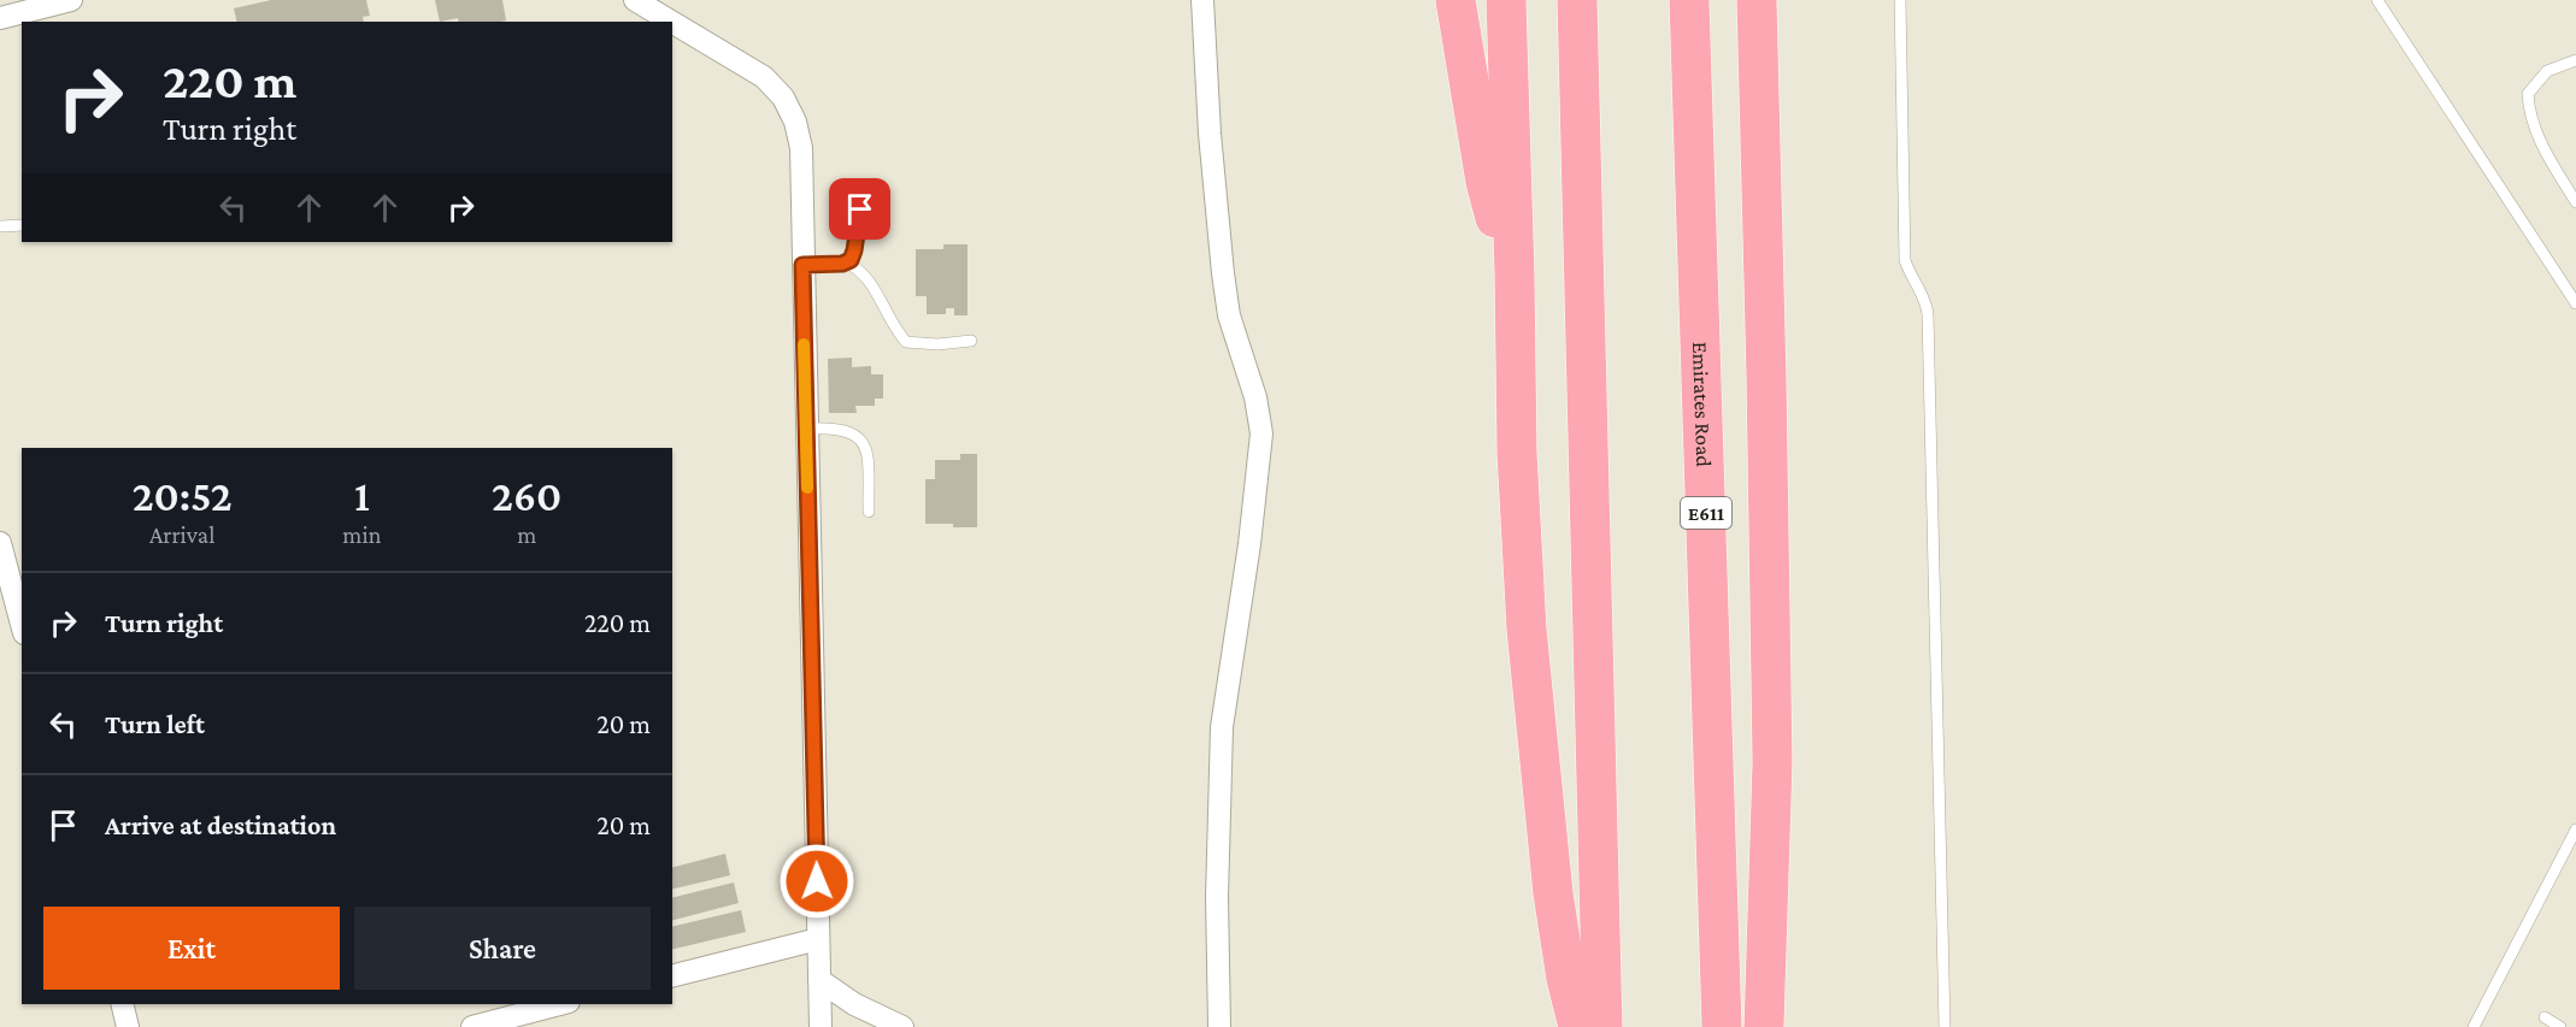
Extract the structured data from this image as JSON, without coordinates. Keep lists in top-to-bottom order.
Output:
{
  "streets": {
    "highway": ["Emirates Road", "E611"]
  },
  "page": {
    "turn": ["220 m", "Turn right"],
    "eta": [
      "20:52",
      "Arrival",
      "1",
      "min",
      "260",
      "m"
    ],
    "list": [
      {
        "name": "Turn right",
        "value": "220 m"
      },
      {
        "name": "Turn left",
        "value": "20 m"
      },
      {
        "name": "Arrive at destination",
        "value": "20 m"
      }
    ],
    "buttons": ["Exit", "Share"]
  }
}
